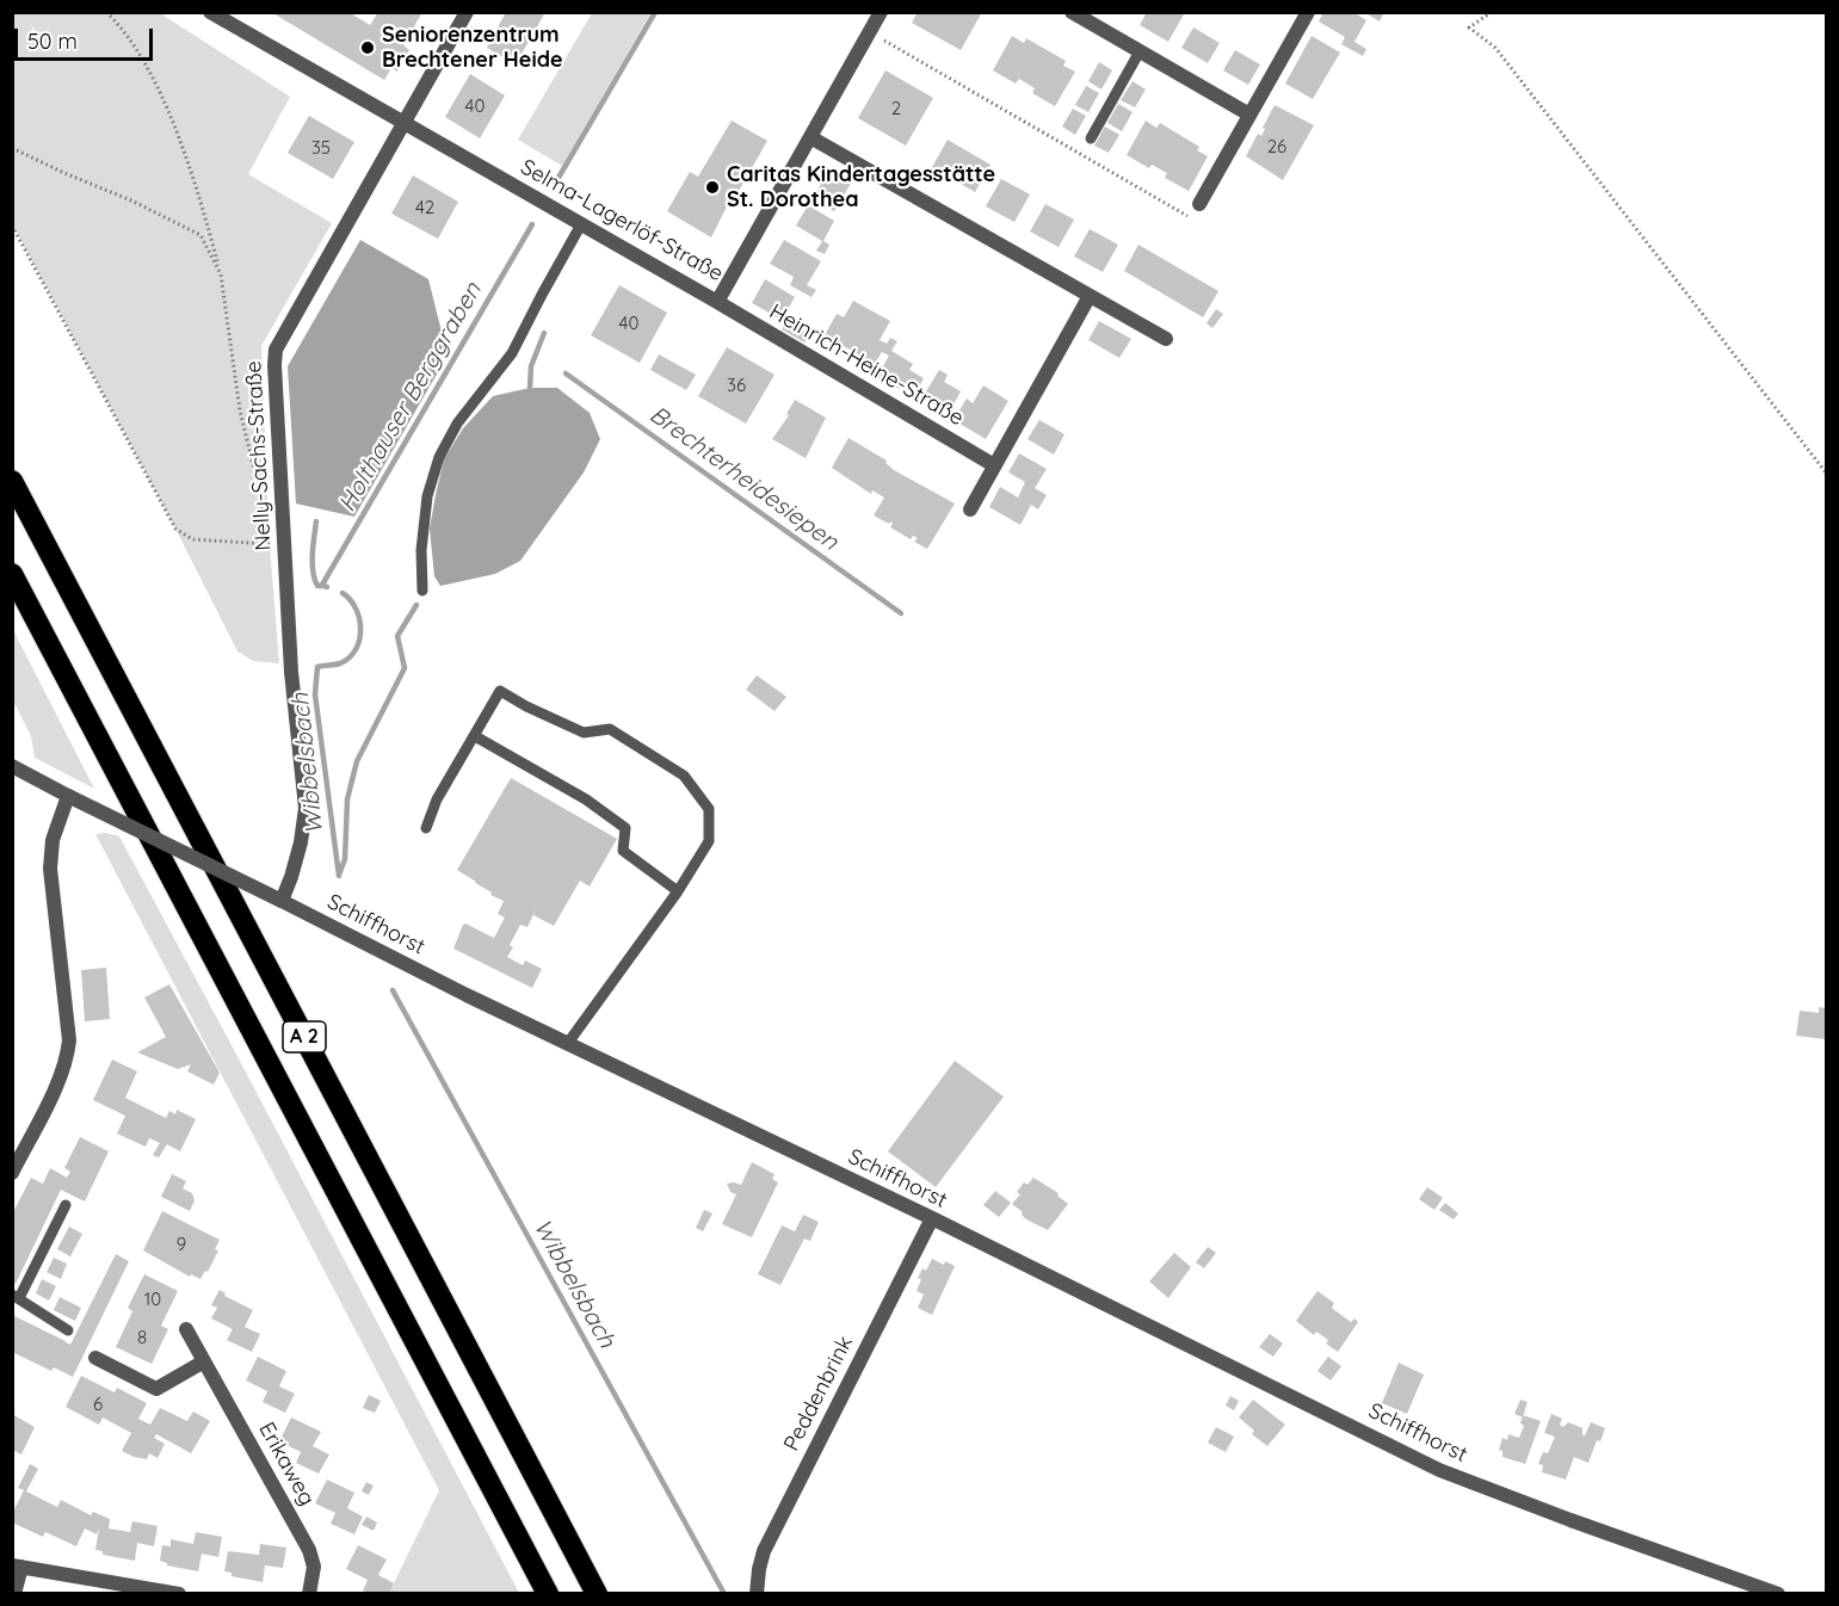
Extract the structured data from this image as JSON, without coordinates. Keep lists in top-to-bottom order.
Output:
{
  "streets": {
    "highway": ["A 2"],
    "street": [
      "Selma-Lagerlöf-Straße",
      "Heinrich-Heine-Straße",
      "Nelly-Sachs-Straße",
      "Schiffhorst",
      "Peddenbrink",
      "Erikaweg"
    ]
  },
  "crossings": [
    ["Selma-Lagerlöf-Straße", "Heinrich-Heine-Straße"],
    ["Selma-Lagerlöf-Straße", "Nelly-Sachs-Straße"],
    ["Nelly-Sachs-Straße", "Schiffhorst"],
    ["Schiffhorst", "Peddenbrink"]
  ],
  "water": ["Holthauser Berggraben", "Brechterheidesiepen", "Wibbelsbach"],
  "places": ["Seniorenzentrum Brechtener Heide", "Caritas Kindertagesstätte St. Dorothea"],
  "house_numbers": [
    "40",
    "2",
    "26",
    "35",
    "42",
    "40",
    "36",
    "9",
    "10",
    "8",
    "6"
  ],
  "scale_bar": "50 m"
}
